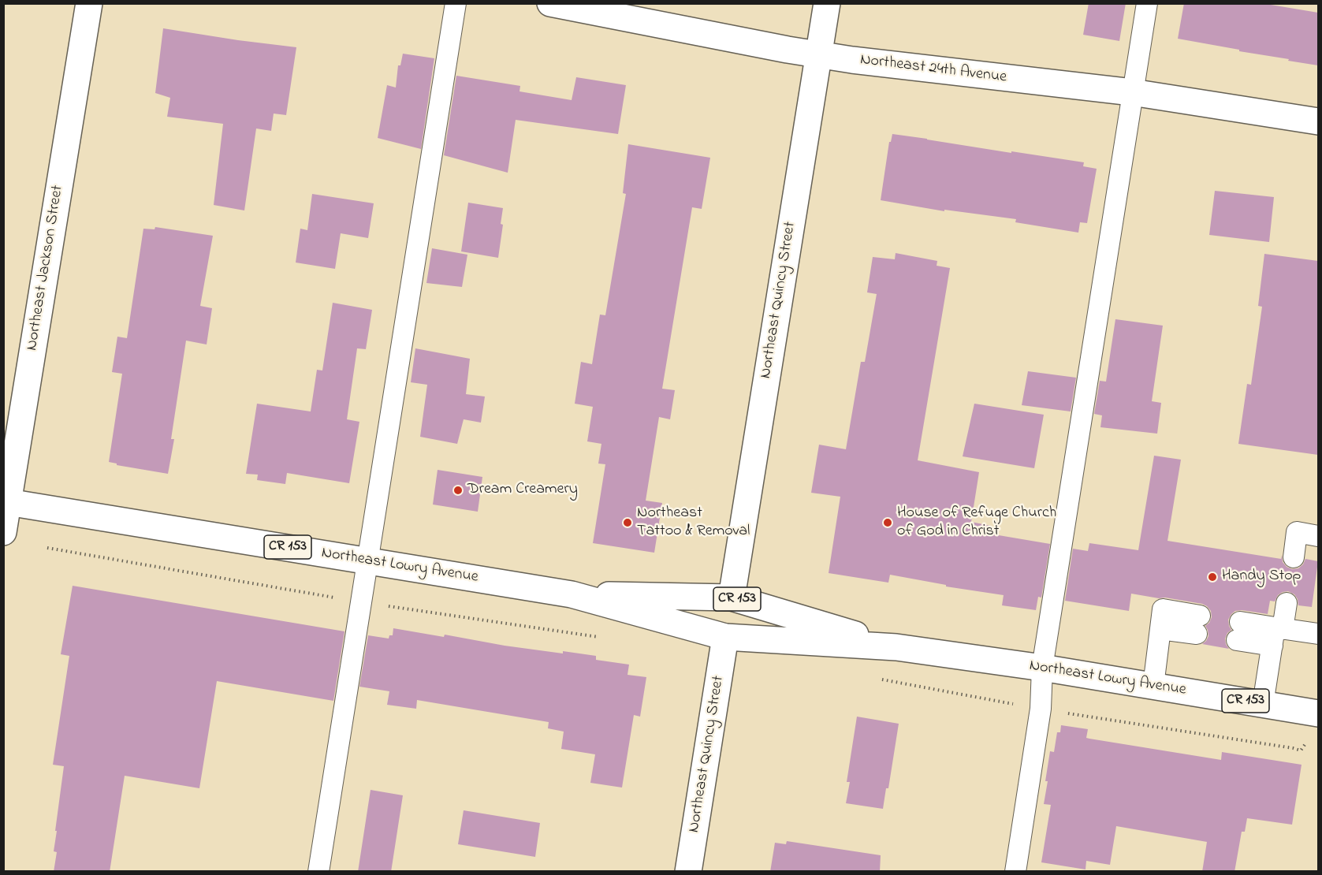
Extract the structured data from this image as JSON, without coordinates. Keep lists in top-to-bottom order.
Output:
{
  "streets": {
    "street": [
      "Northeast 24th Avenue",
      "Northeast Jackson Street",
      "Northeast Quincy Street",
      "CR 153",
      "Northeast Lowry Avenue"
    ]
  },
  "crossings": [
    ["Northeast 24th Avenue", "Northeast Quincy Street"],
    ["Northeast Jackson Street", "Northeast Lowry Avenue"],
    ["Northeast Quincy Street", "Northeast Lowry Avenue"]
  ],
  "places": [
    "Dream Creamery",
    "Northeast Tattoo & Removal",
    "House of Refuge Church of God in Christ",
    "Handy Stop"
  ]
}
